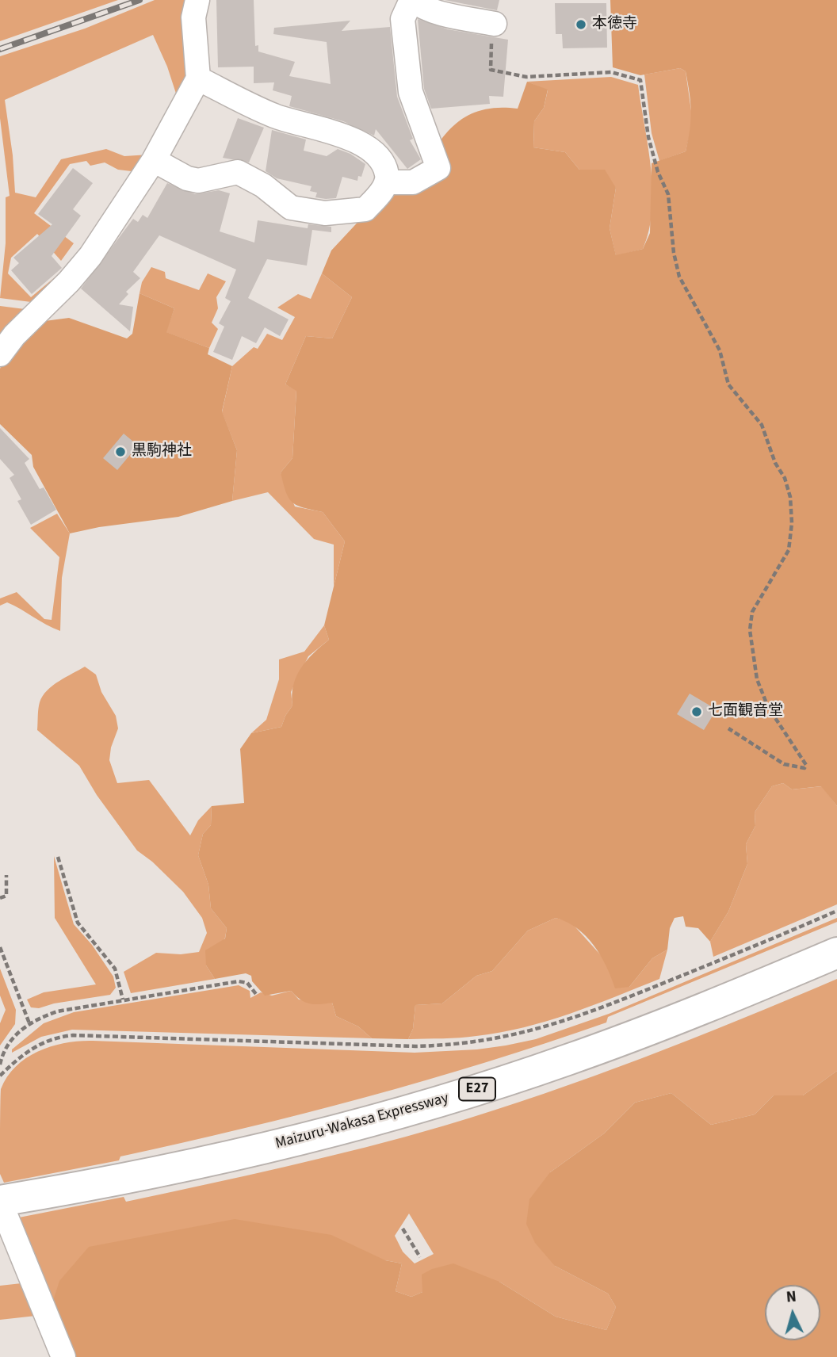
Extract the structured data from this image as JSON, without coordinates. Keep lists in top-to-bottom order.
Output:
{
  "streets": {
    "highway": ["E27", "Maizuru-Wakasa Expressway"]
  },
  "places": ["本徳寺", "黒駒神社", "七面観音堂"],
  "north": "top"
}
